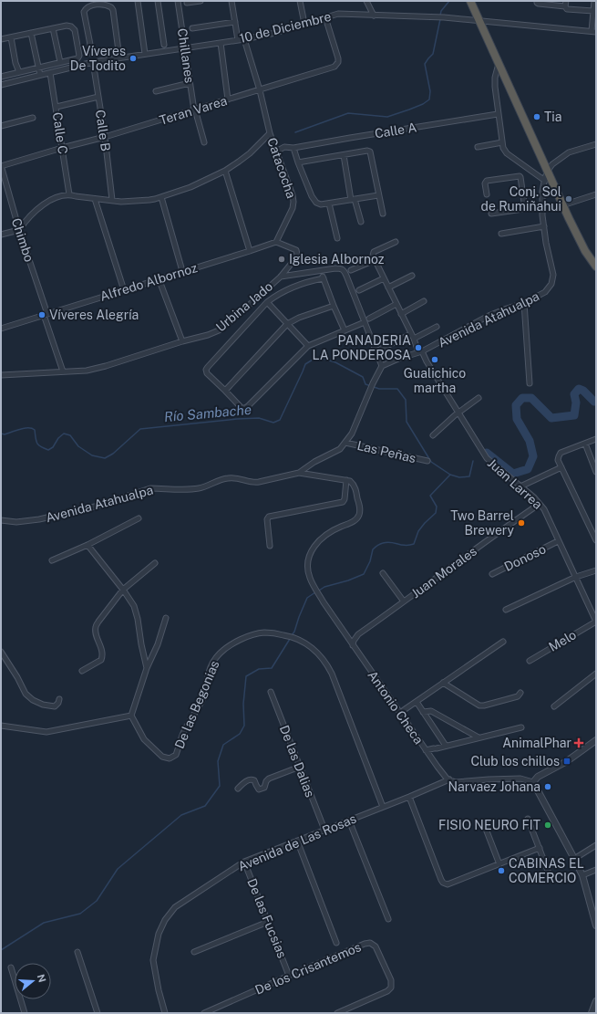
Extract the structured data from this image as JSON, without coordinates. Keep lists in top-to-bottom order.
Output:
{
  "streets": {
    "street": [
      "10 de Diciembre",
      "Chillanes",
      "Teran Varea",
      "Calle B",
      "Calle A",
      "Calle C",
      "Catacocha",
      "Chimbo",
      "Alfredo Albornoz",
      "Urbina Jado",
      "Avenida Atahualpa",
      "Las Peñas",
      "Juan Larrea",
      "Donoso",
      "Juan Morales",
      "Melo",
      "De las Begonias",
      "Antonio Checa",
      "De las Dalias",
      "Avenida de Las Rosas",
      "De las Fucsias",
      "De los Crisantemos"
    ]
  },
  "crossings": [
    ["10 de Diciembre", "Chillanes"],
    ["10 de Diciembre", "Teran Varea"],
    ["10 de Diciembre", "Calle B"],
    ["10 de Diciembre", "Calle C"],
    ["10 de Diciembre", "Catacocha"],
    ["Chillanes", "Teran Varea"],
    ["Teran Varea", "Calle B"],
    ["Teran Varea", "Calle C"],
    ["Teran Varea", "Catacocha"],
    ["Teran Varea", "Chimbo"],
    ["Calle A", "Catacocha"],
    ["Catacocha", "Alfredo Albornoz"],
    ["Chimbo", "Alfredo Albornoz"],
    ["Chimbo", "Urbina Jado"],
    ["Urbina Jado", "Avenida Atahualpa"],
    ["Avenida Atahualpa", "Las Peñas"],
    ["Avenida Atahualpa", "Juan Larrea"],
    ["Juan Larrea", "Donoso"],
    ["Juan Larrea", "Juan Morales"],
    ["Juan Larrea", "Melo"],
    ["Juan Morales", "Antonio Checa"],
    ["De las Begonias", "Avenida de Las Rosas"],
    ["Antonio Checa", "Avenida de Las Rosas"],
    ["De las Dalias", "Avenida de Las Rosas"],
    ["Avenida de Las Rosas", "De las Fucsias"],
    ["De las Fucsias", "De los Crisantemos"]
  ],
  "water": ["Río Sambache"],
  "places": {
    "other": [
      "Víveres De Todito",
      "Tia",
      "Conj. Sol de Rumiñahui",
      "Iglesia Albornoz",
      "Víveres Alegría",
      "PANADERIA LA PONDEROSA",
      "Gualichico martha",
      "Two Barrel Brewery",
      "Narvaez Johana",
      "FISIO NEURO FIT",
      "CABINAS EL COMERCIO"
    ],
    "health": ["AnimalPhar"],
    "transit": ["Club los chillos"]
  },
  "north": "right"
}
